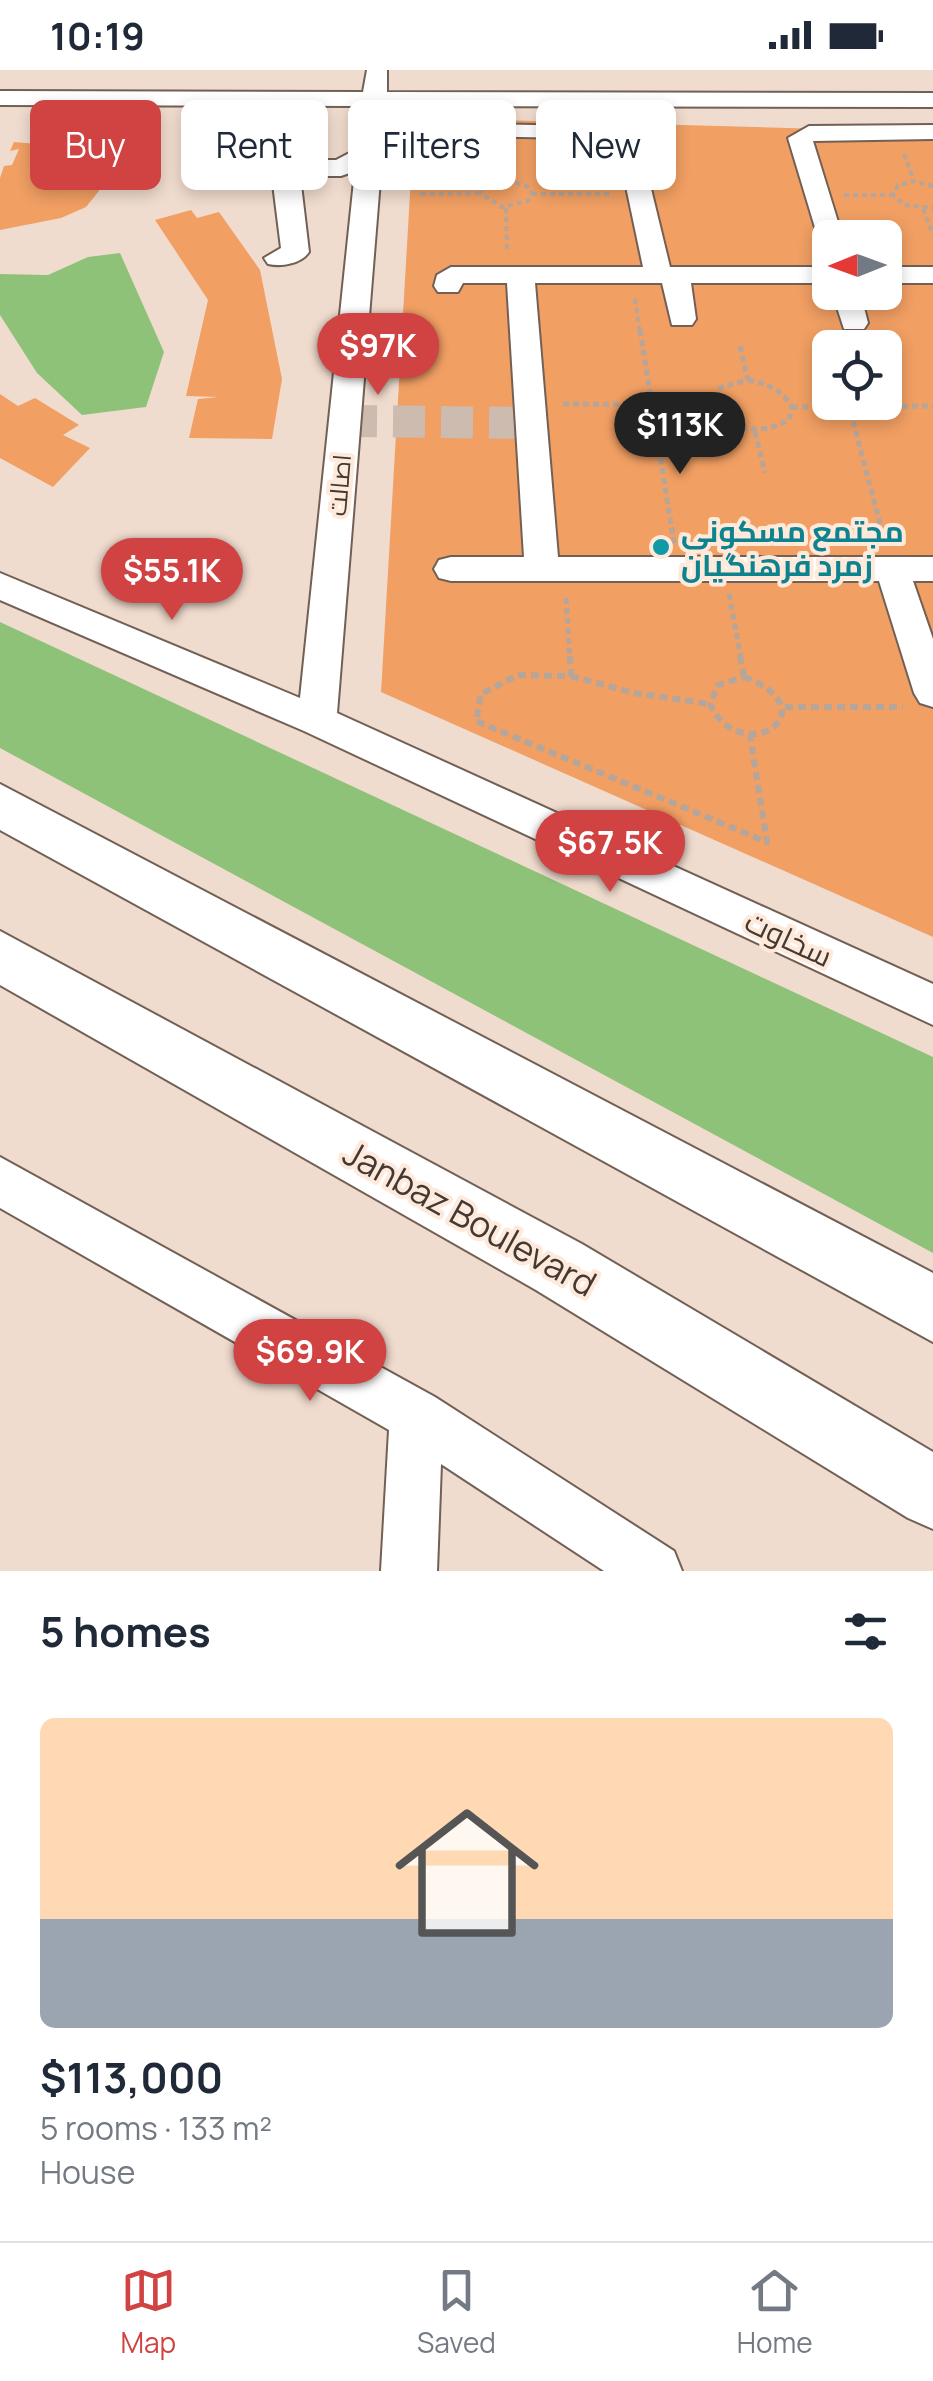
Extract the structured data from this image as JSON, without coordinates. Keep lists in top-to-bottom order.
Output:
{
  "streets": {
    "main road": ["Janbaz Boulevard"],
    "street": ["اصالت", "سخاوت"]
  },
  "crossings": [
    ["اصالت", "سخاوت"]
  ],
  "places": ["مجتمع مسکونی زمرد فرهنگیان"],
  "north": "left",
  "page": {
    "status": "10:19",
    "chip": [
      "Buy",
      "Rent",
      "Filters",
      "New"
    ],
    "price": [
      "$97K",
      "$113K",
      "$55.1K",
      "$67.5K",
      "$69.9K"
    ],
    "heading": "5 homes",
    "list": [
      {
        "name": "$113,000",
        "note": "5 rooms · 133 m² · House"
      }
    ],
    "tabs": ["Map", "Saved", "Home"]
  }
}
